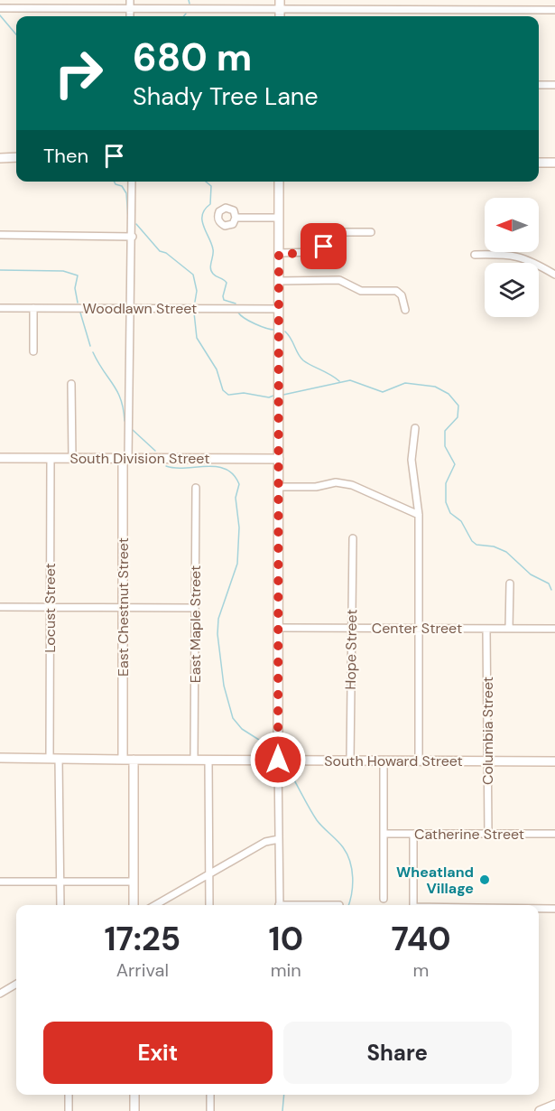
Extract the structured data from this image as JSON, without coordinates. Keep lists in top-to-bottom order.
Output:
{
  "streets": {
    "main road": ["South Division Street", "East Chestnut Street", "South Howard Street"],
    "street": [
      "Woodlawn Street",
      "Locust Street",
      "East Maple Street",
      "Center Street",
      "Hope Street",
      "Columbia Street",
      "Catherine Street"
    ]
  },
  "crossings": [
    ["Woodlawn Street", "East Chestnut Street"],
    ["South Division Street", "East Chestnut Street"],
    ["South Division Street", "Locust Street"],
    ["East Maple Street", "South Howard Street"],
    ["Center Street", "Hope Street"],
    ["Center Street", "Columbia Street"],
    ["Hope Street", "South Howard Street"],
    ["Columbia Street", "South Howard Street"],
    ["Columbia Street", "Catherine Street"]
  ],
  "places": ["Wheatland Village"],
  "north": "left",
  "page": {
    "turn": ["680 m", "Shady Tree Lane"],
    "then": "Then",
    "eta": [
      "17:25",
      "Arrival",
      "10",
      "min",
      "740",
      "m"
    ],
    "buttons": ["Exit", "Share"]
  }
}
